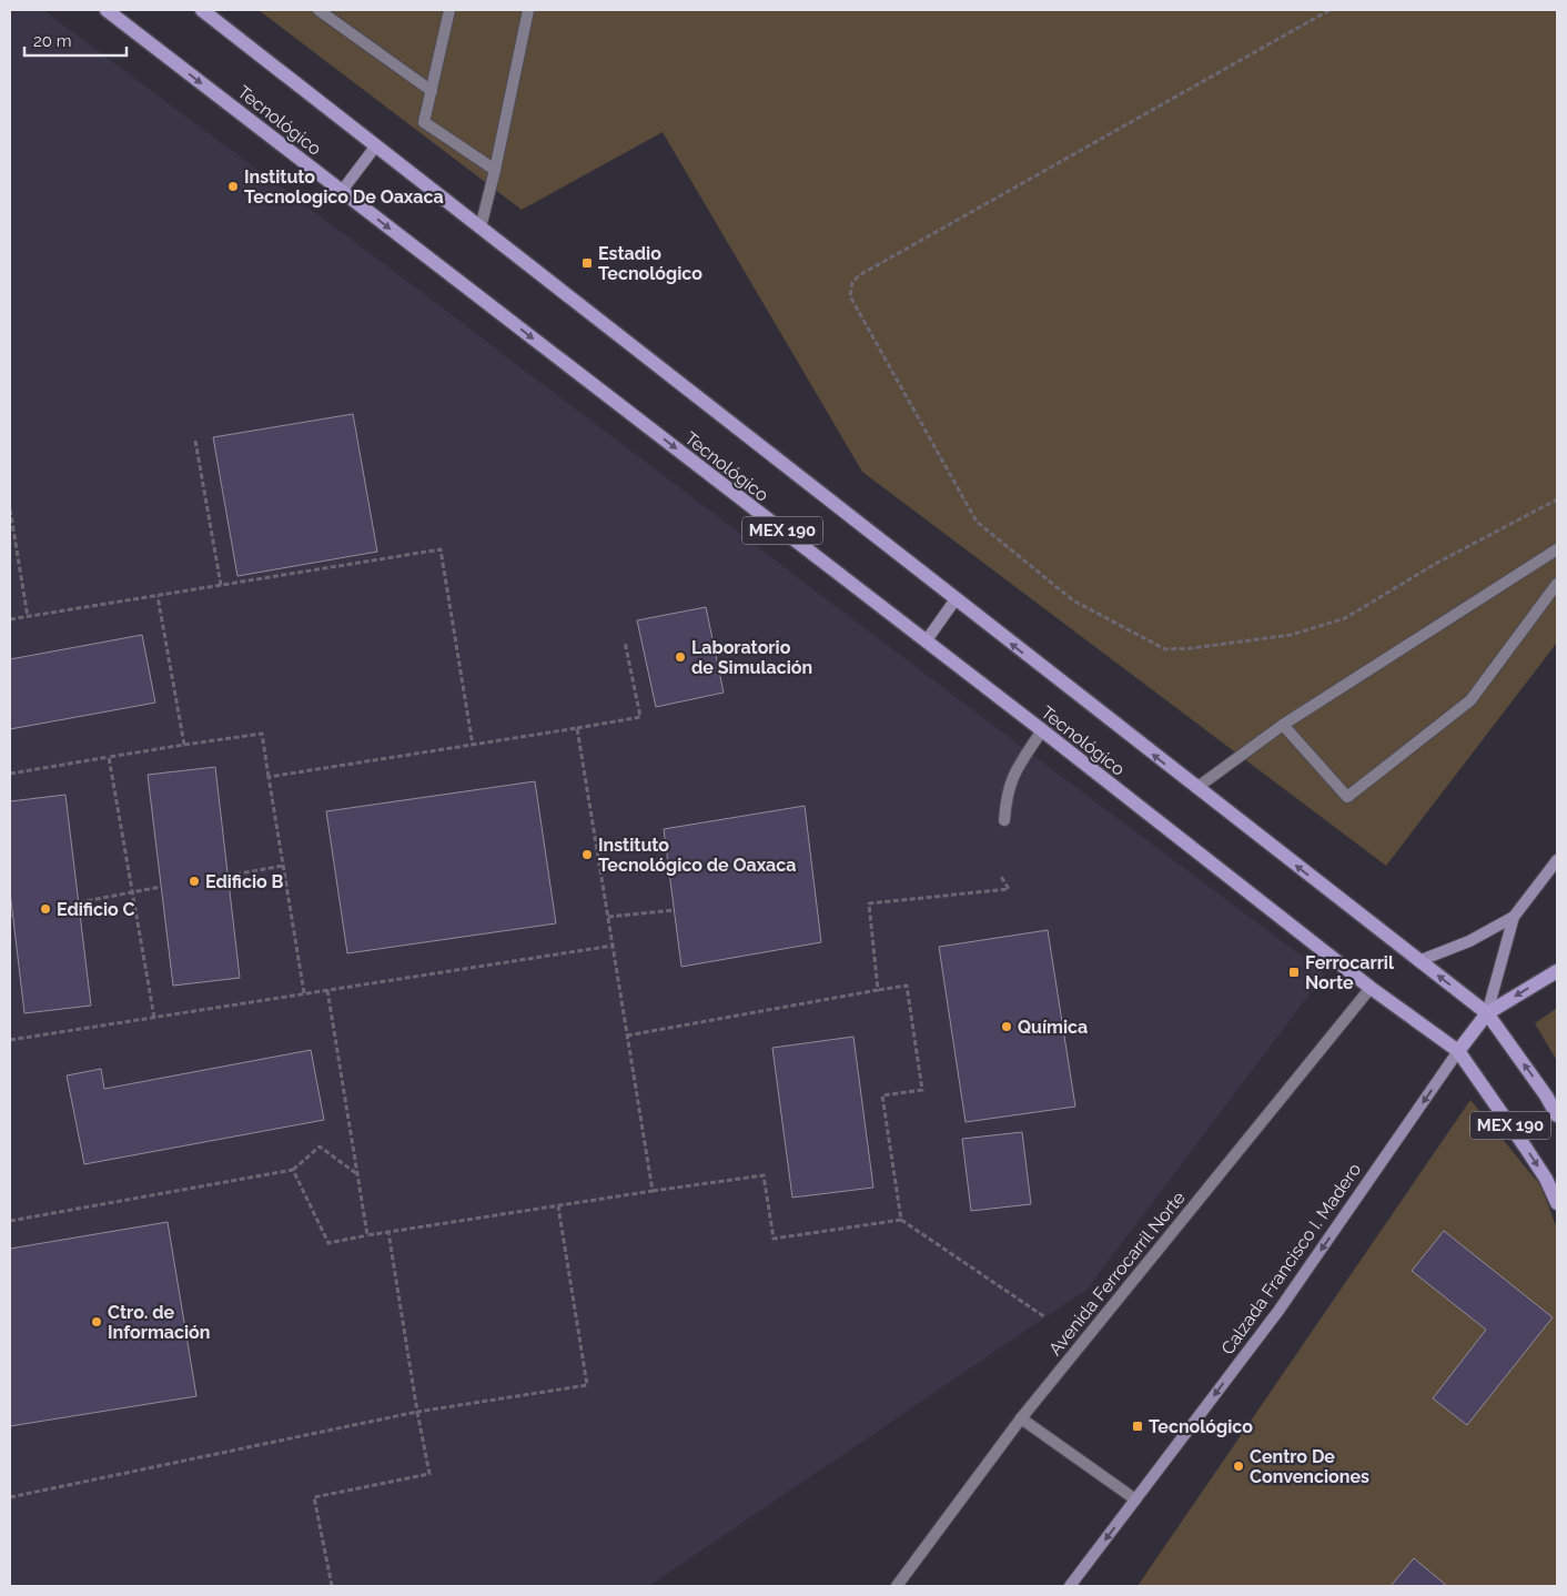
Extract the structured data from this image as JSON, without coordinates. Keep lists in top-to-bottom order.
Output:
{
  "streets": {
    "main road": ["Tecnológico", "MEX 190", "Calzada Francisco I. Madero"],
    "street": ["Avenida Ferrocarril Norte"]
  },
  "crossings": [
    ["Tecnológico", "MEX 190"],
    ["Tecnológico", "Calzada Francisco I. Madero"],
    ["Tecnológico", "Avenida Ferrocarril Norte"],
    ["MEX 190", "Calzada Francisco I. Madero"]
  ],
  "one_way": ["Calzada Francisco I. Madero"],
  "places": {
    "other": [
      "Instituto Tecnologico De Oaxaca",
      "Laboratorio de Simulación",
      "Instituto Tecnológico de Oaxaca",
      "Edificio B",
      "Edificio C",
      "Química",
      "Ctro. de Información",
      "Centro De Convenciones"
    ],
    "transit": ["Estadio Tecnológico", "Ferrocarril Norte", "Tecnológico"]
  },
  "scale_bar": "20 m"
}
